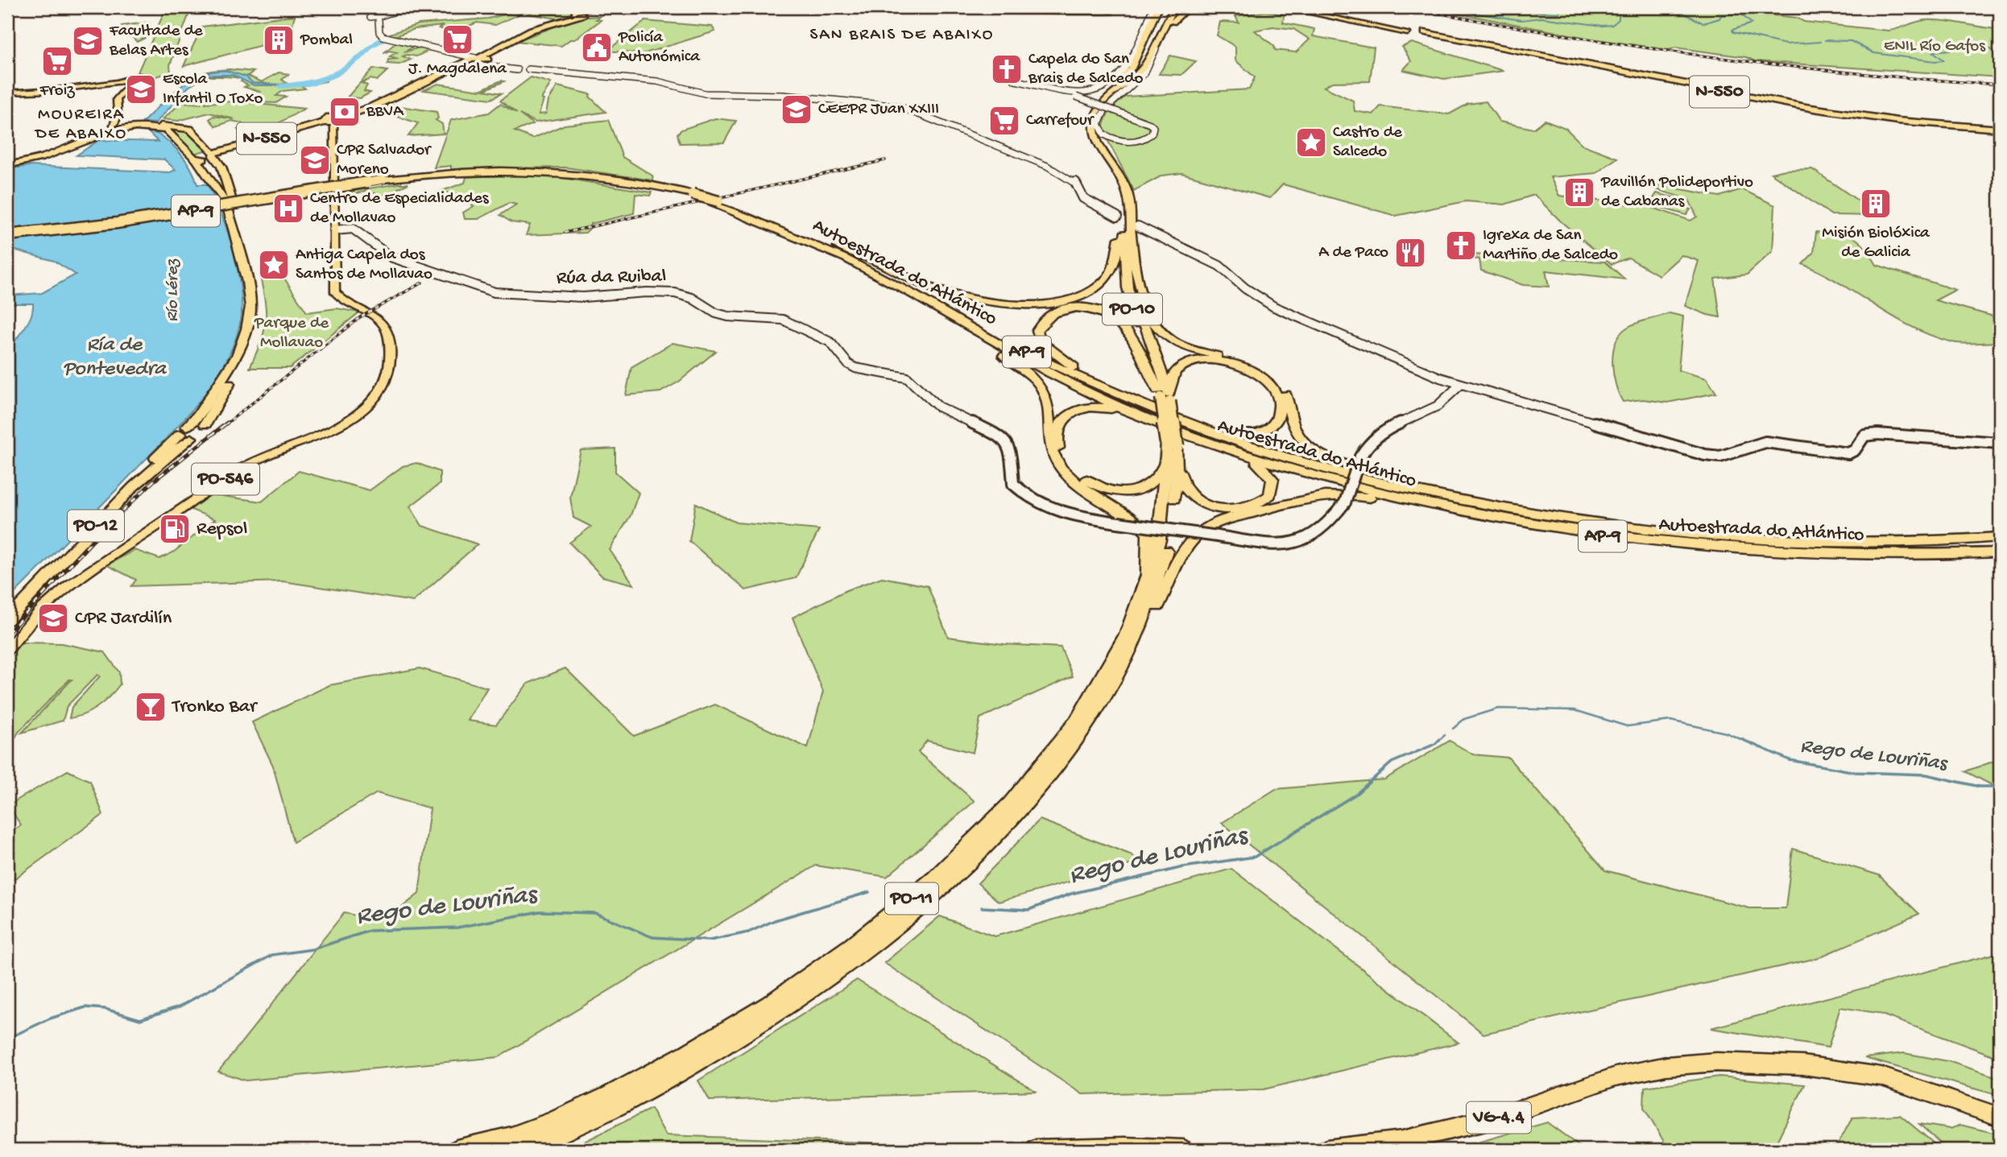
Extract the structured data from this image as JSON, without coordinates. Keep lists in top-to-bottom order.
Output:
{
  "streets": {
    "highway": [
      "N-550",
      "AP-9",
      "Autoestrada do Atlántico",
      "PO-10",
      "PO-12",
      "PO-11",
      "VG-4.4"
    ],
    "main road": ["PO-546"],
    "street": ["Rúa da Ruibal"]
  },
  "crossings": [
    ["Rúa da Ruibal", "PO-546"],
    ["PO-10", "PO-11"]
  ],
  "districts": ["SAN BRAIS DE ABAIXO", "MOUREIRA DE ABAIXO"],
  "water": ["Río Lérez", "Ría de Pontevedra", "Rego de Louriñas"],
  "parks": ["ENIL Río Gafos", "Parque de Mollavao"],
  "places": {
    "supermarket": ["J. Magdalena", "Froiz", "Carrefour"],
    "building": ["Pombal", "Pavillón Polideportivo de Cabanas", "Misión Biolóxica de Galicia"],
    "school or university": [
      "Facultade de Belas Artes",
      "Escola Infantil O Toxo",
      "CEEPR Juan XXIII",
      "CPR Salvador Moreno",
      "CPR Jardilín"
    ],
    "public building": ["Policía Autonómica"],
    "church": ["Capela do San Brais de Salcedo", "Igrexa de San Martiño de Salcedo"],
    "bank": ["BBVA"],
    "place": ["Castro de Salcedo", "Antiga Capela dos Santos de Mollavao"],
    "hospital": ["Centro de Especialidades de Mollavao"],
    "restaurant": ["A de Paco"],
    "fuel station": ["Repsol"],
    "bar": ["Tronko Bar"]
  }
}
